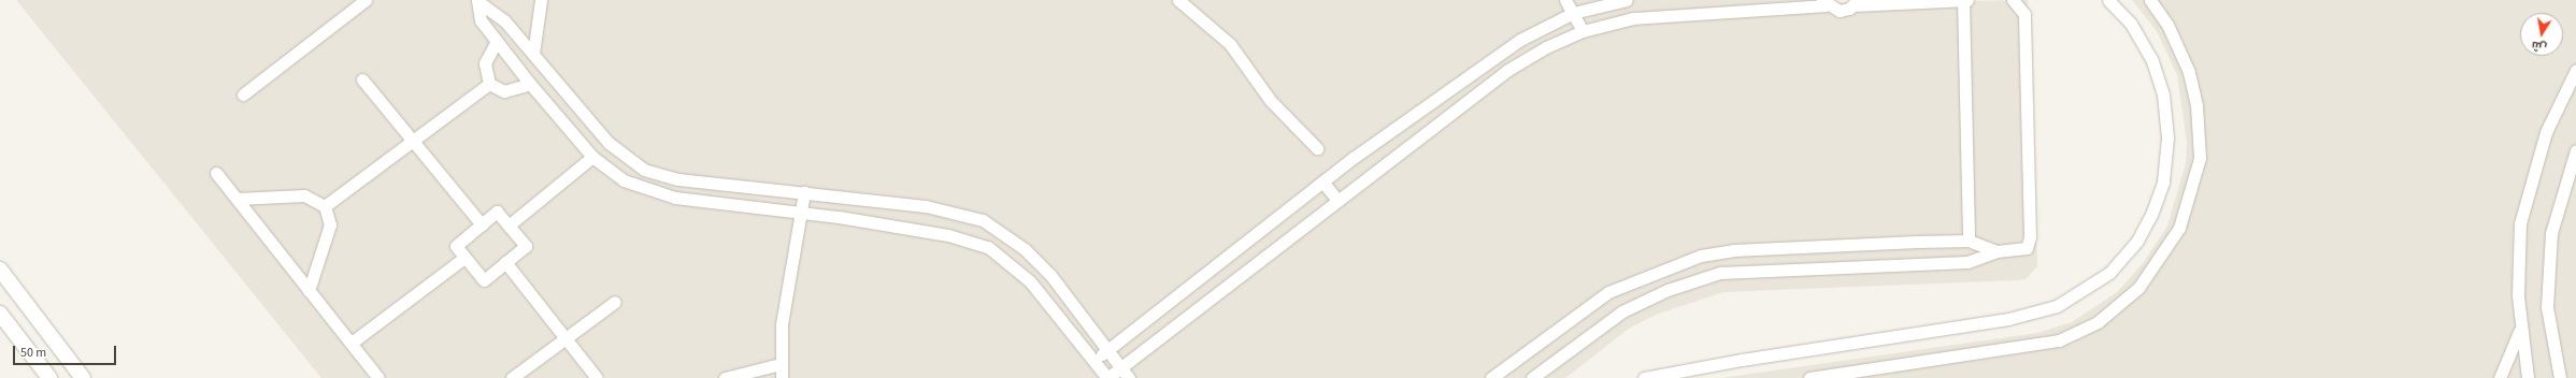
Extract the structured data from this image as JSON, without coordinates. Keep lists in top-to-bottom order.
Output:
{
  "scale_bar": "50 m",
  "north": "bottom"
}
